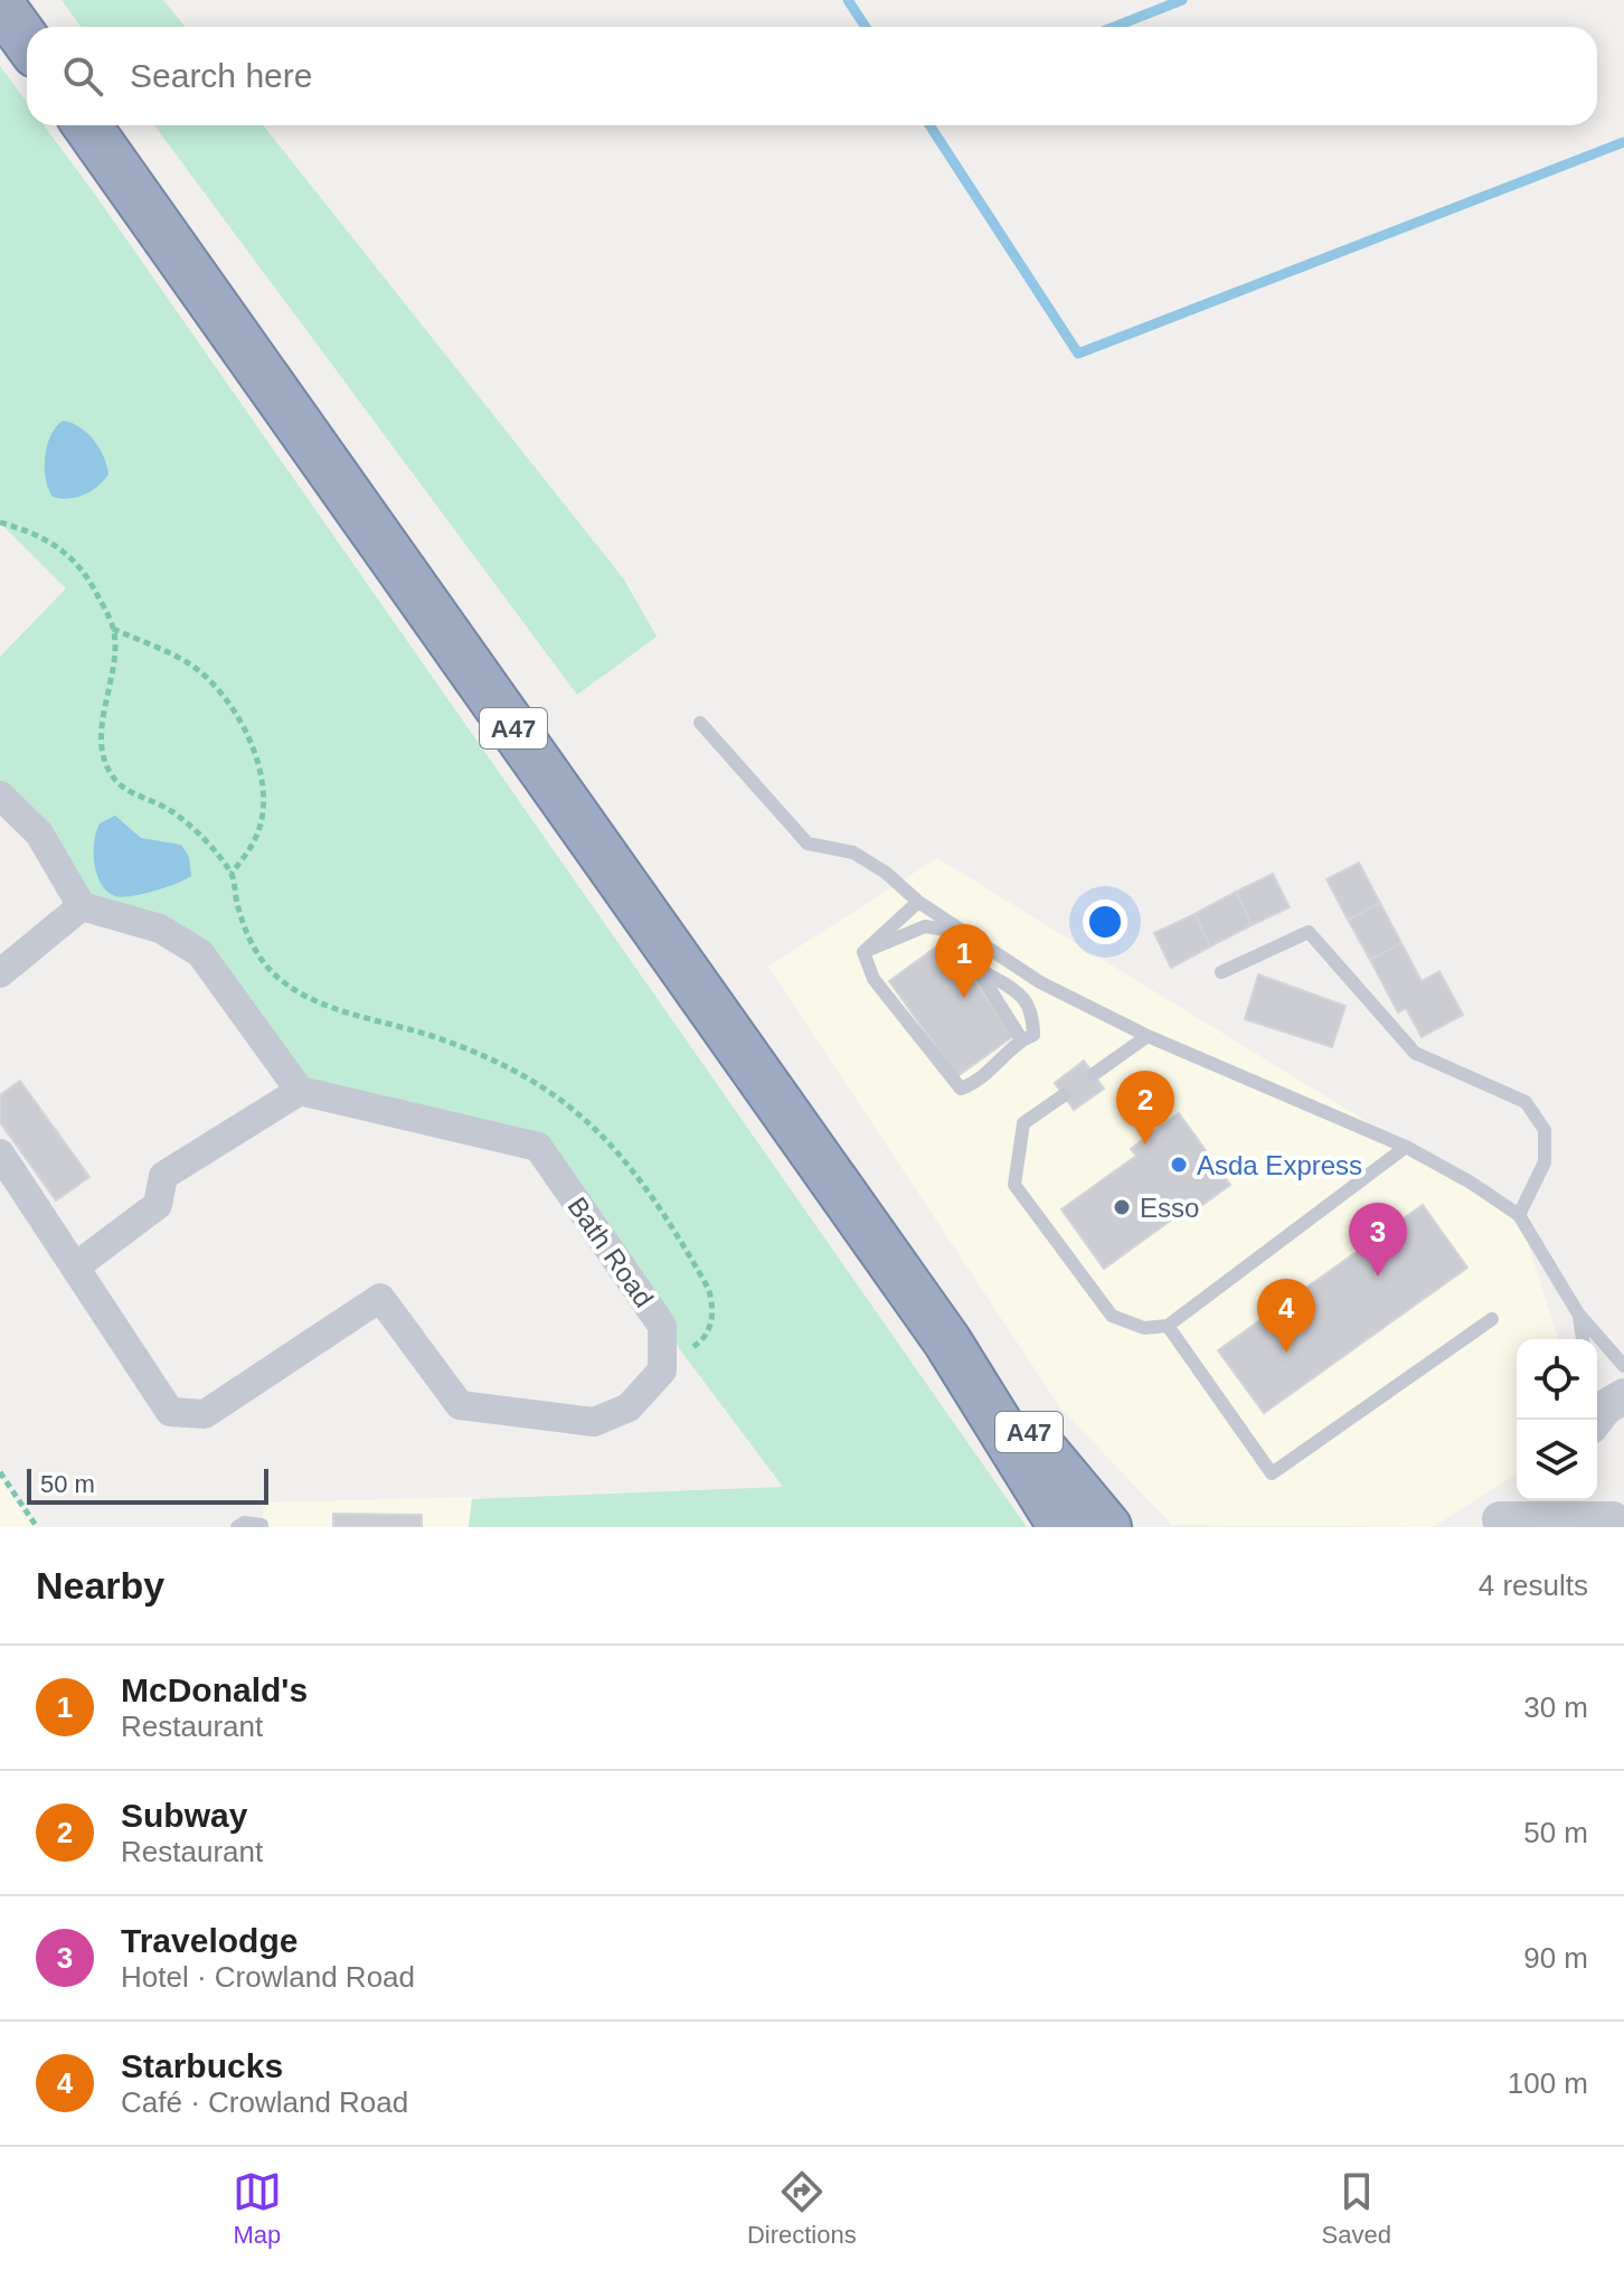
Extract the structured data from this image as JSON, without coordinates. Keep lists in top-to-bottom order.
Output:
{
  "streets": {
    "highway": ["A47"],
    "street": ["Bath Road"]
  },
  "places": ["Asda Express", "Esso"],
  "scale_bar": "50 m",
  "page": {
    "search": "Search here",
    "pins": [
      "1",
      "2",
      "3",
      "4"
    ],
    "scale": "50 m",
    "heading": ["Nearby", "4 results"],
    "list": [
      {
        "mark": "1",
        "name": "McDonald's",
        "note": "Restaurant",
        "value": "30 m"
      },
      {
        "mark": "2",
        "name": "Subway",
        "note": "Restaurant",
        "value": "50 m"
      },
      {
        "mark": "3",
        "name": "Travelodge",
        "note": "Hotel · Crowland Road",
        "value": "90 m"
      },
      {
        "mark": "4",
        "name": "Starbucks",
        "note": "Café · Crowland Road",
        "value": "100 m"
      }
    ],
    "nav": ["Map", "Directions", "Saved"]
  }
}
